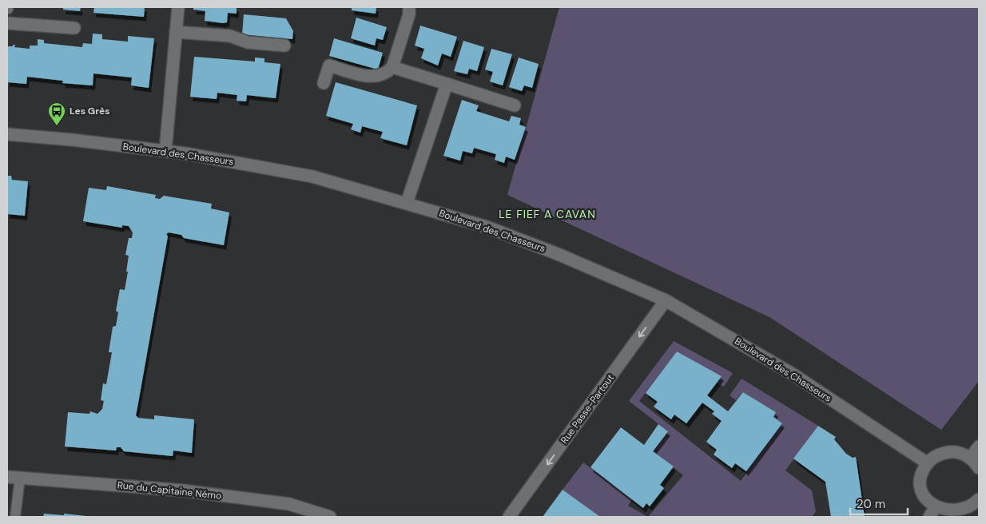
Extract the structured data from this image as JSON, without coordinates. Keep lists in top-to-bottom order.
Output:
{
  "streets": {
    "street": ["Boulevard des Chasseurs", "Rue Passe-Partout", "Rue du Capitaine Némo"]
  },
  "crossings": [
    ["Boulevard des Chasseurs", "Rue Passe-Partout"]
  ],
  "one_way": ["Rue Passe-Partout"],
  "districts": ["LE FIEF A CAVAN"],
  "places": {
    "bus stop": ["Les Grès"]
  },
  "scale_bar": "20 m"
}
